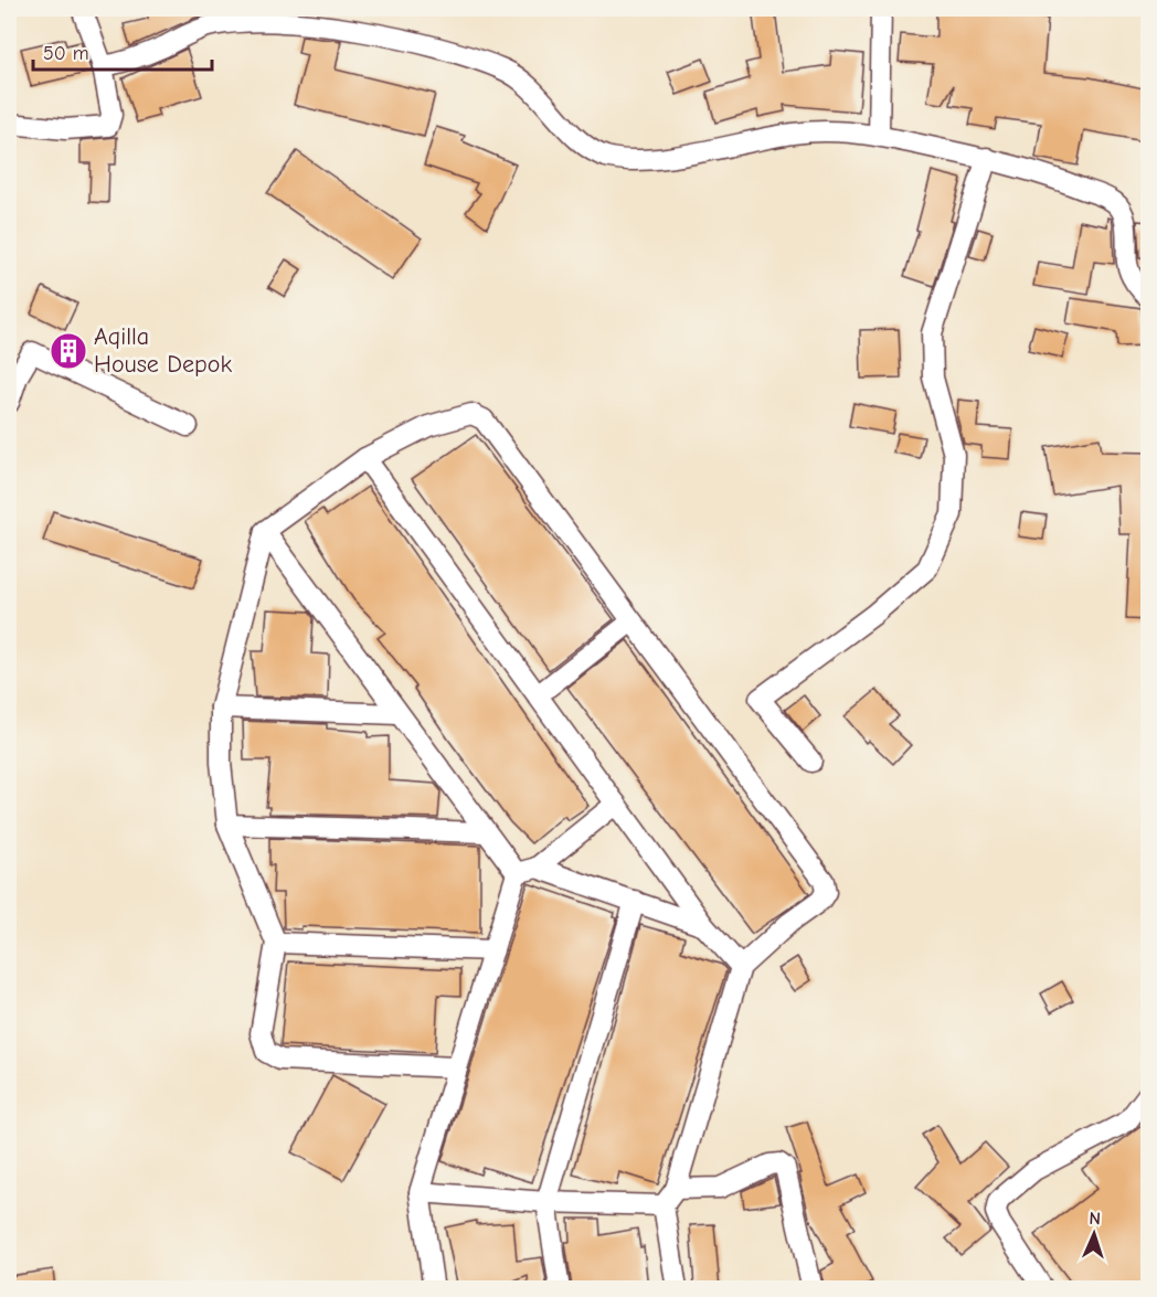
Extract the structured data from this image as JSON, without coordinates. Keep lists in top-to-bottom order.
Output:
{
  "places": {
    "building": ["Aqilla House Depok"]
  },
  "scale_bar": "50 m",
  "north": "top"
}
